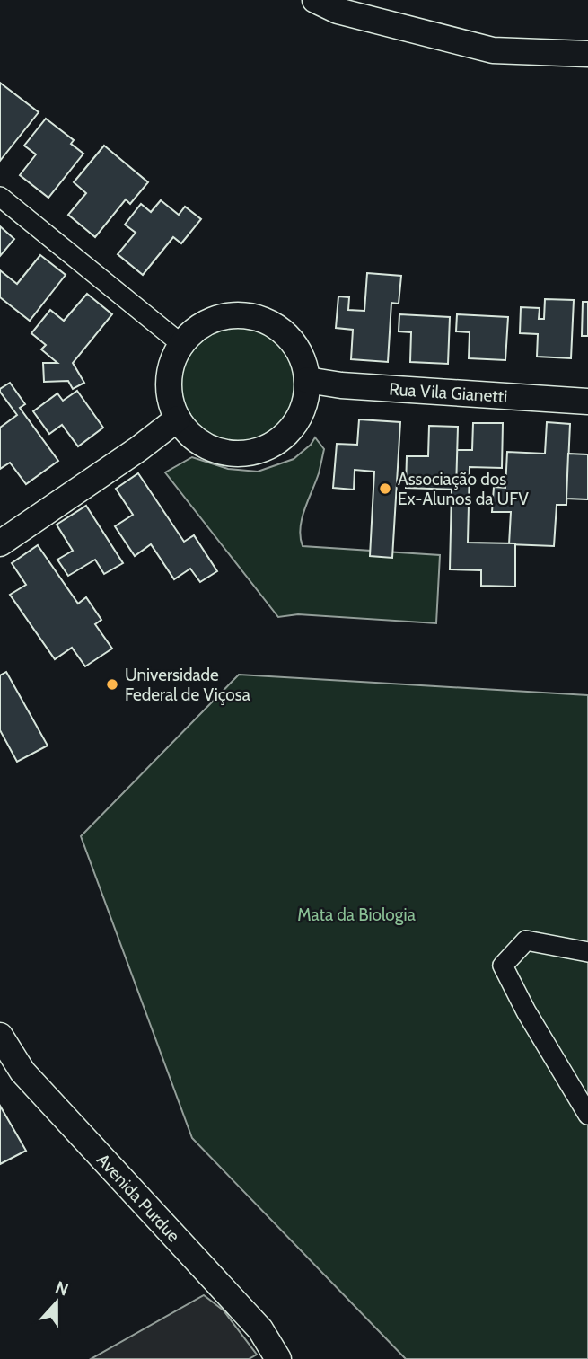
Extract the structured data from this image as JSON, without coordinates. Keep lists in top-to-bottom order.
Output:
{
  "streets": {
    "street": ["Rua Vila Gianetti", "Avenida Purdue"]
  },
  "parks": ["Mata da Biologia"],
  "places": ["Associação dos Ex-Alunos da UFV", "Universidade Federal de Viçosa"],
  "north": "top"
}
